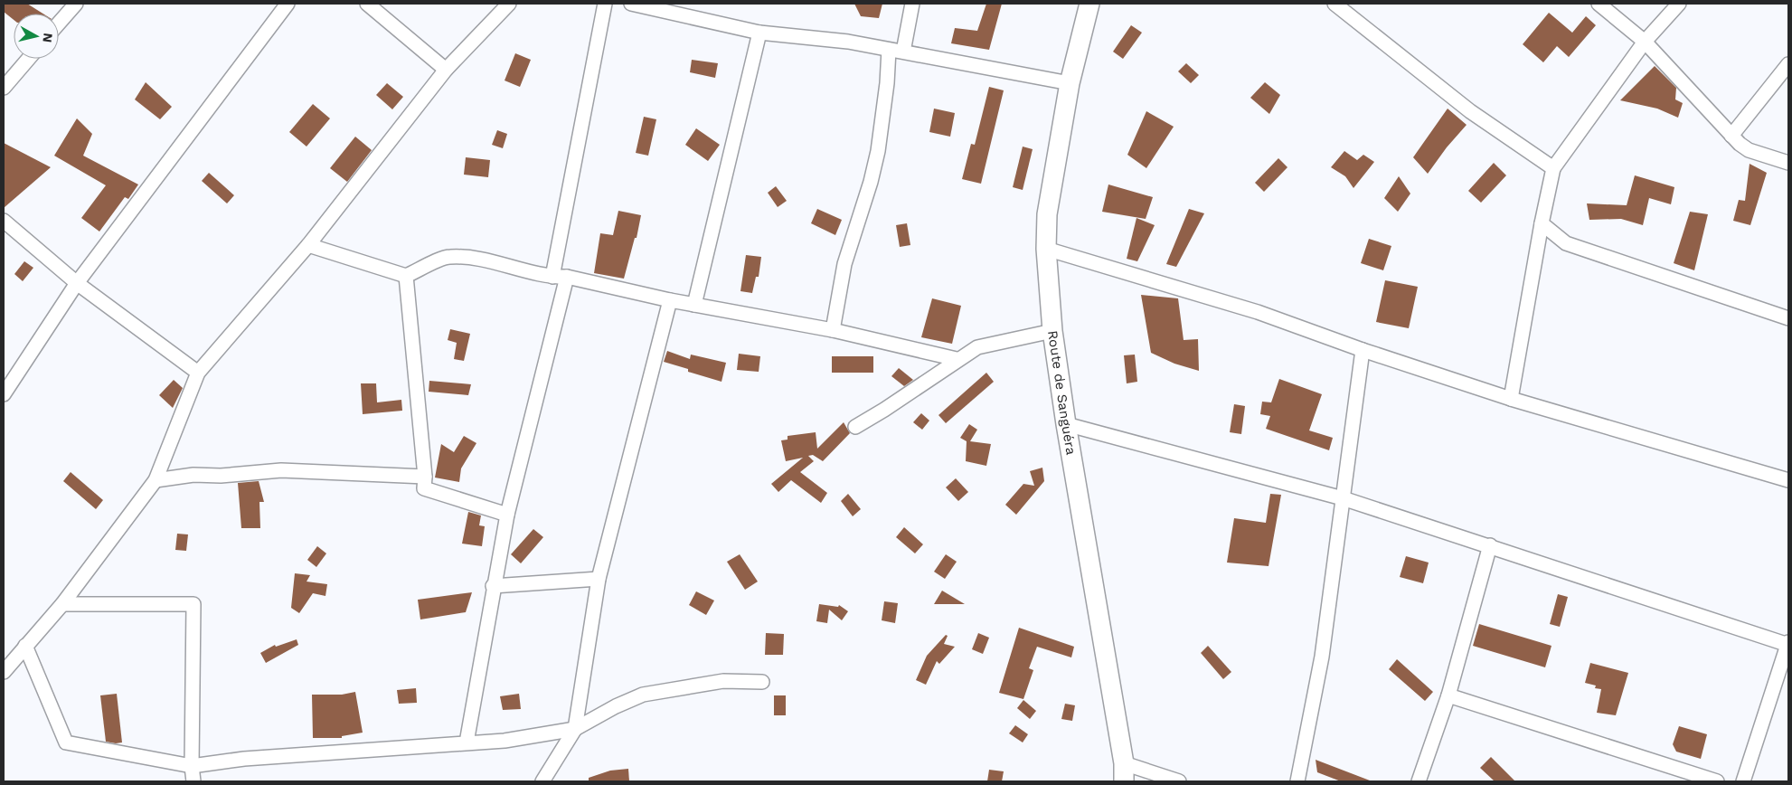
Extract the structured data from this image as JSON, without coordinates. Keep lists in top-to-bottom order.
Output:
{
  "streets": {
    "street": ["Route de Sanguéra"]
  },
  "north": "right"
}
